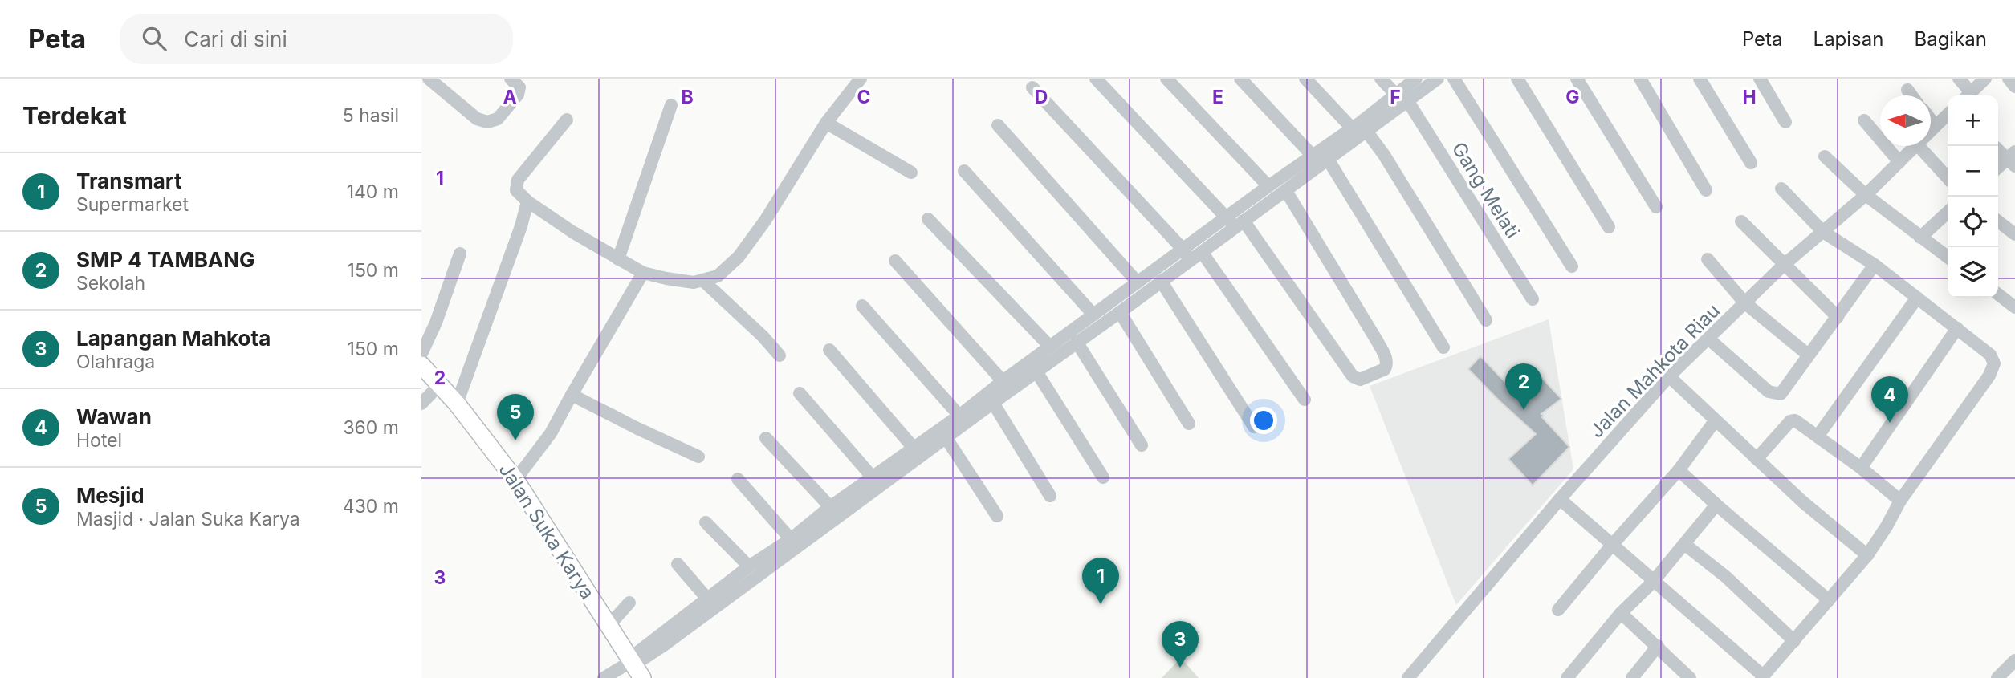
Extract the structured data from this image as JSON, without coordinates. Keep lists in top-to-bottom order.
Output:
{
  "streets": {
    "main road": ["Jalan Suka Karya"],
    "street": ["Gang Melati", "Jalan Mahkota Riau"]
  },
  "north": "left",
  "page": {
    "header": "Peta",
    "search": "Cari di sini",
    "nav": ["Peta", "Lapisan", "Bagikan"],
    "heading": ["Terdekat", "5 hasil"],
    "map_buttons": ["+", "−"],
    "list": [
      {
        "mark": "1",
        "name": "Transmart",
        "note": "Supermarket",
        "value": "140 m"
      },
      {
        "mark": "2",
        "name": "SMP 4 TAMBANG",
        "note": "Sekolah",
        "value": "150 m"
      },
      {
        "mark": "3",
        "name": "Lapangan Mahkota",
        "note": "Olahraga",
        "value": "150 m"
      },
      {
        "mark": "4",
        "name": "Wawan",
        "note": "Hotel",
        "value": "360 m"
      },
      {
        "mark": "5",
        "name": "Mesjid",
        "note": "Masjid · Jalan Suka Karya",
        "value": "430 m"
      }
    ],
    "pins": [
      "2",
      "4",
      "5",
      "1",
      "3"
    ]
  },
  "grid": {
    "columns": [
      "A",
      "B",
      "C",
      "D",
      "E",
      "F",
      "G",
      "H"
    ],
    "rows": ["1", "2", "3"]
  }
}
